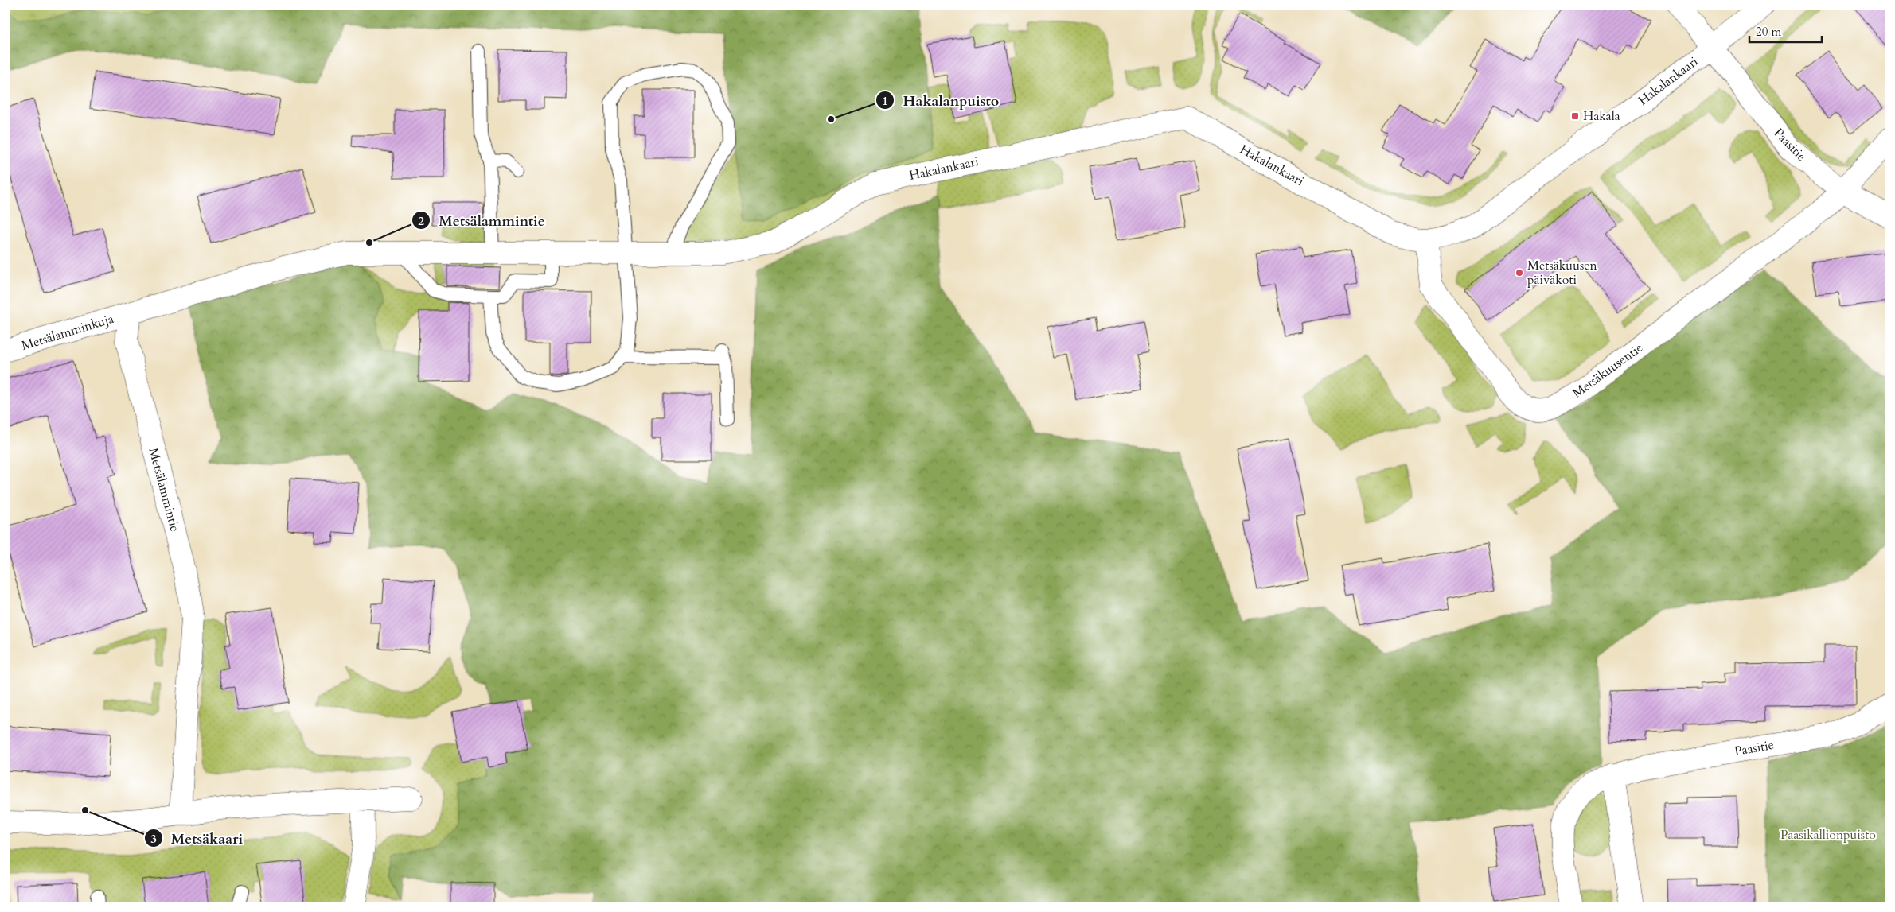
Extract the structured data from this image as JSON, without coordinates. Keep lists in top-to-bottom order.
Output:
{
  "streets": {
    "street": [
      "Hakalankaari",
      "Paasitie",
      "Metsälamminkuja",
      "Metsäkuusentie",
      "Metsälammintie"
    ]
  },
  "crossings": [
    ["Hakalankaari", "Paasitie"],
    ["Hakalankaari", "Metsäkuusentie"],
    ["Paasitie", "Metsäkuusentie"],
    ["Metsälamminkuja", "Metsälammintie"]
  ],
  "parks": ["Paasikallionpuisto"],
  "places": {
    "transit": ["Hakala"],
    "other": [
      "Hakalanpuisto",
      "Metsälammintie",
      "Metsäkuusen päiväkoti",
      "Metsäkaari"
    ]
  },
  "scale_bar": "20 m"
}
